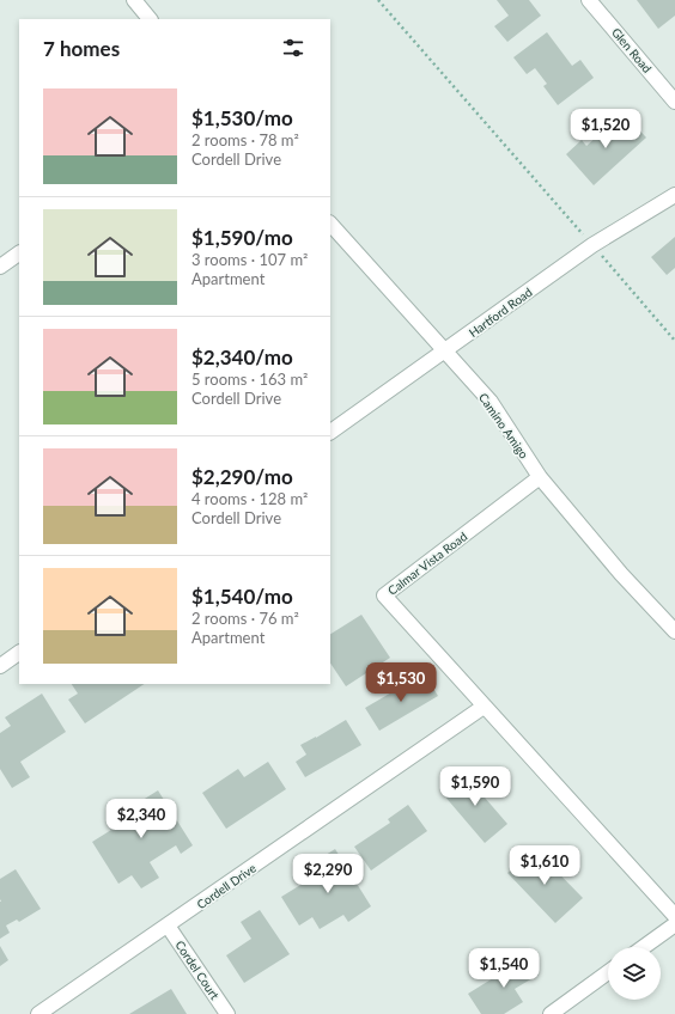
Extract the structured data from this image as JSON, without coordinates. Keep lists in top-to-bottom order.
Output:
{
  "streets": {
    "street": [
      "Glen Road",
      "Hartford Road",
      "Camino Amigo",
      "Calmar Vista Road",
      "Cordell Drive",
      "Cordel Court"
    ]
  },
  "crossings": [
    ["Hartford Road", "Camino Amigo"],
    ["Camino Amigo", "Calmar Vista Road"],
    ["Calmar Vista Road", "Cordell Drive"],
    ["Cordell Drive", "Cordel Court"]
  ],
  "page": {
    "heading": "7 homes",
    "list": [
      {
        "name": "$1,530/mo",
        "note": "2 rooms · 78 m² · Cordell Drive"
      },
      {
        "name": "$1,590/mo",
        "note": "3 rooms · 107 m² · Apartment"
      },
      {
        "name": "$2,340/mo",
        "note": "5 rooms · 163 m² · Cordell Drive"
      },
      {
        "name": "$2,290/mo",
        "note": "4 rooms · 128 m² · Cordell Drive"
      },
      {
        "name": "$1,540/mo",
        "note": "2 rooms · 76 m² · Apartment"
      }
    ],
    "price": [
      "$1,520",
      "$1,530",
      "$1,590",
      "$2,340",
      "$1,610",
      "$2,290",
      "$1,540"
    ]
  }
}
